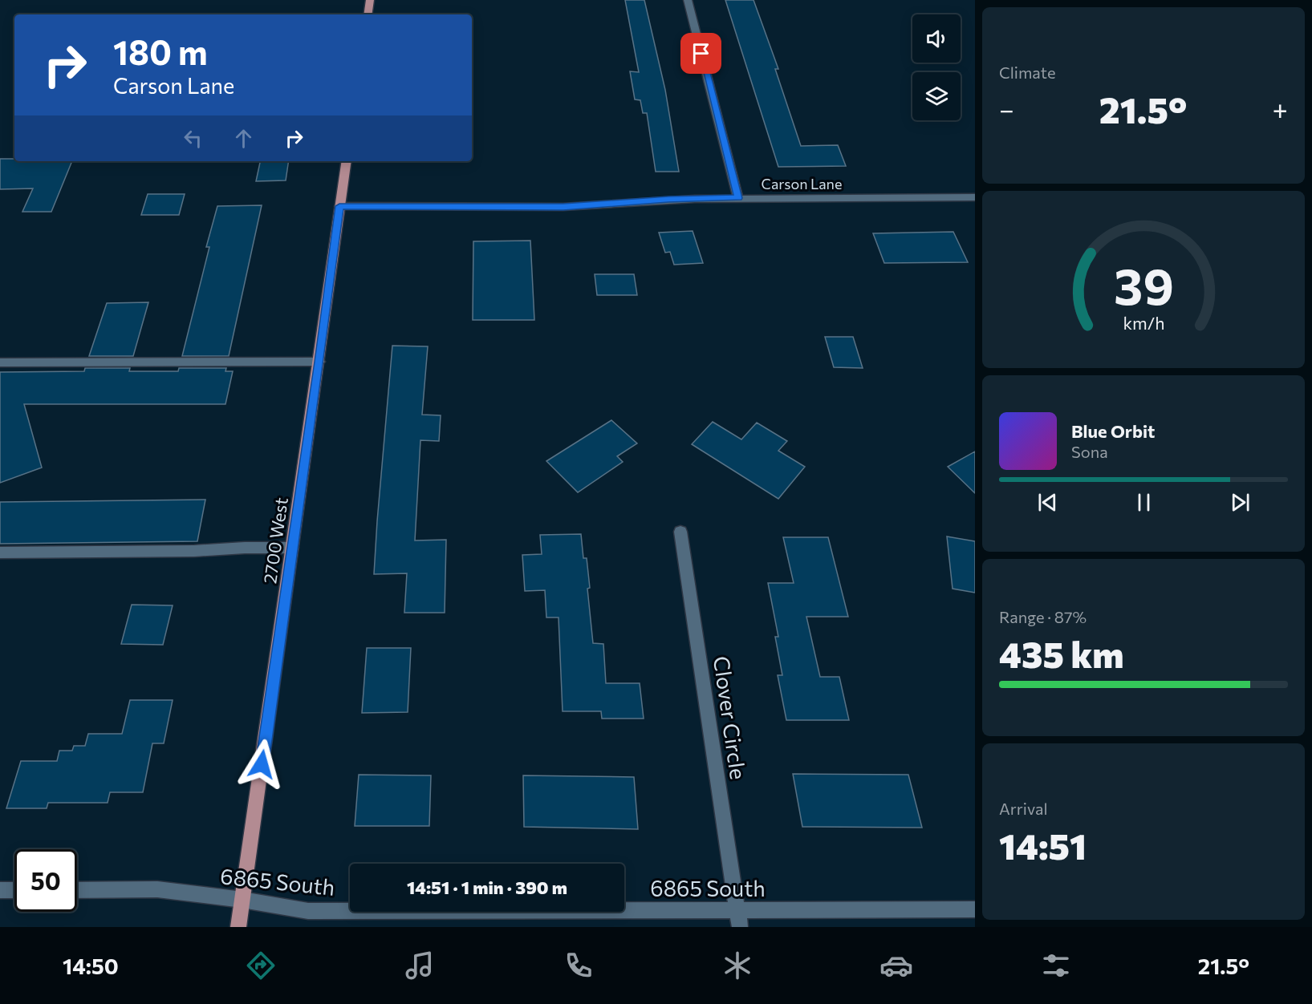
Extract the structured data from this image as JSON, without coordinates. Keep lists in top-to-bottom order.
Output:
{
  "streets": {
    "main road": ["2700 West"],
    "street": ["Carson Lane", "Clover Circle", "6865 South"]
  },
  "crossings": [
    ["Carson Lane", "2700 West"],
    ["2700 West", "6865 South"],
    ["Clover Circle", "6865 South"]
  ],
  "page": {
    "tile": [
      "Climate",
      ["Range · 87%", "435 km"],
      ["Arrival", "14:51"]
    ],
    "turn": ["180 m", "Carson Lane"],
    "heat": ["−", "21.5°", "+"],
    "song": ["Blue Orbit", "Sona"],
    "limit": "50",
    "trip": "14:51 · 1 min · 390 m",
    "tabs": ["14:50", "21.5°"],
    "gauge": ["39", "km/h"]
  }
}
